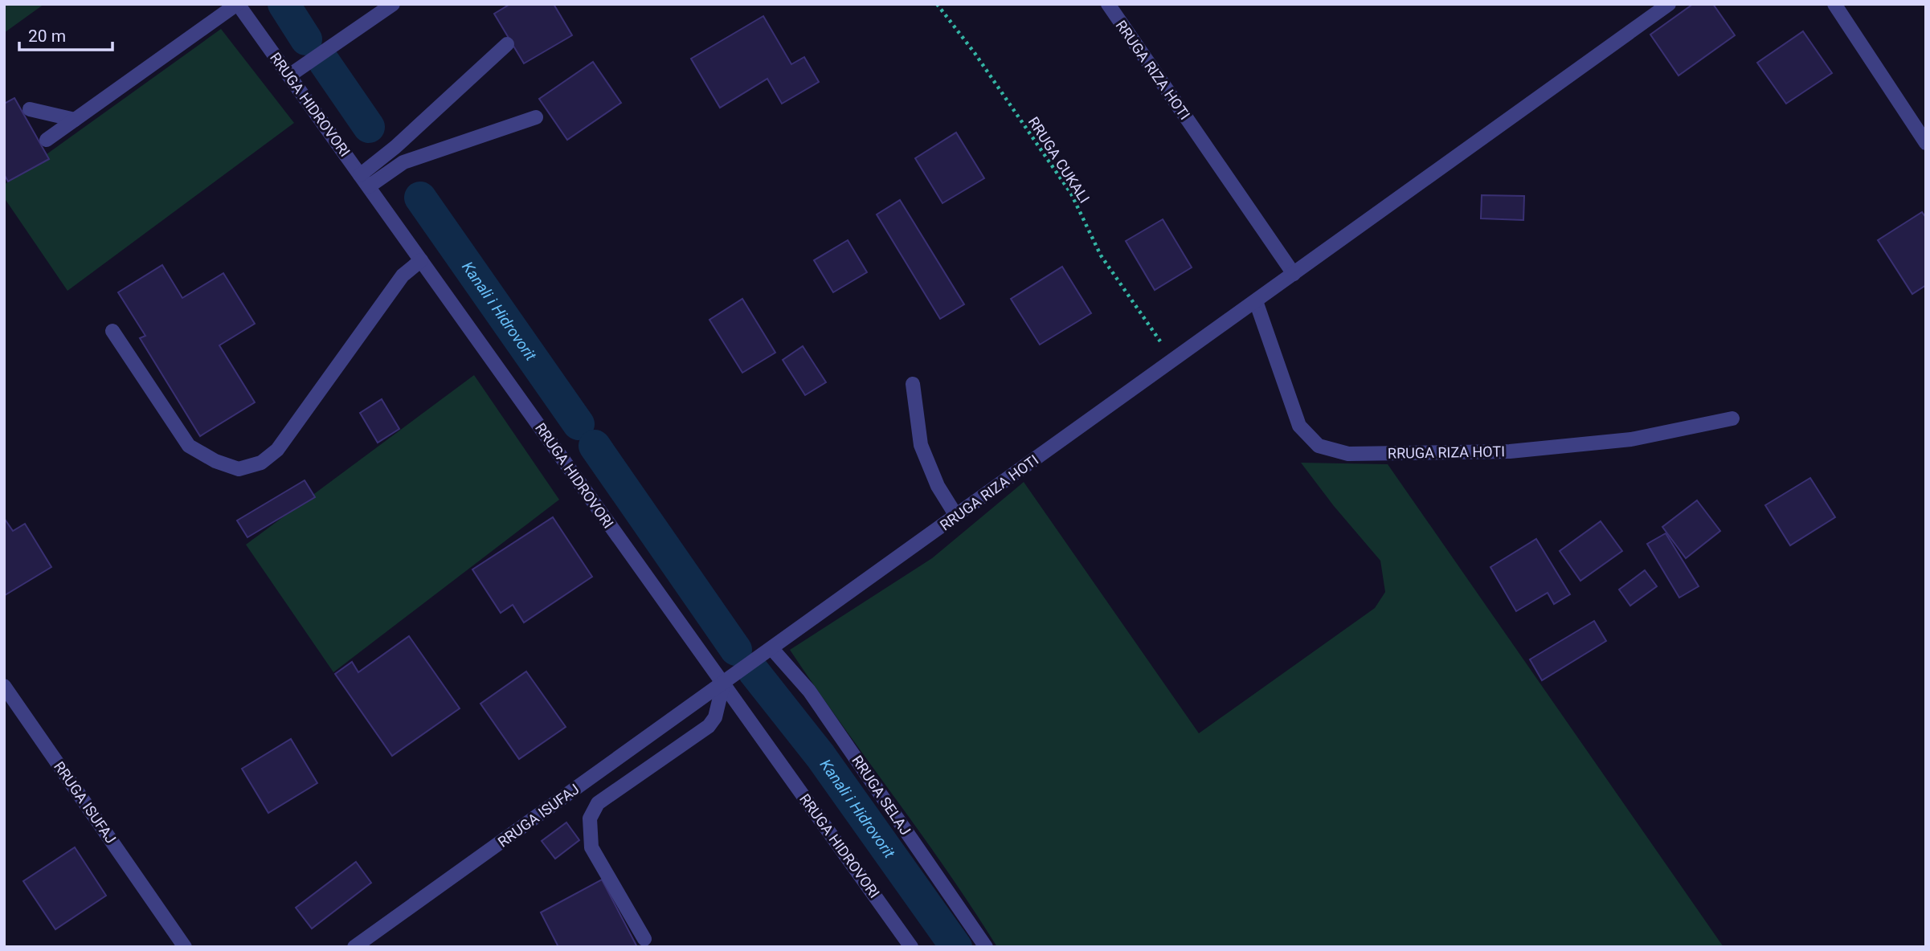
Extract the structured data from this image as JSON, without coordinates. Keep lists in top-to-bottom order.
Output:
{
  "streets": {
    "street": [
      "RRUGA RIZA HOTI",
      "RRUGA HIDROVORI",
      "RRUGA SELAJ",
      "RRUGA ISUFAJ"
    ],
    "path": ["RRUGA CUKALI"]
  },
  "crossings": [
    ["RRUGA RIZA HOTI", "RRUGA HIDROVORI"],
    ["RRUGA RIZA HOTI", "RRUGA CUKALI"],
    ["RRUGA RIZA HOTI", "RRUGA SELAJ"],
    ["RRUGA RIZA HOTI", "RRUGA ISUFAJ"],
    ["RRUGA HIDROVORI", "RRUGA ISUFAJ"]
  ],
  "water": ["Kanali i Hidrovorit"],
  "scale_bar": "20 m"
}
